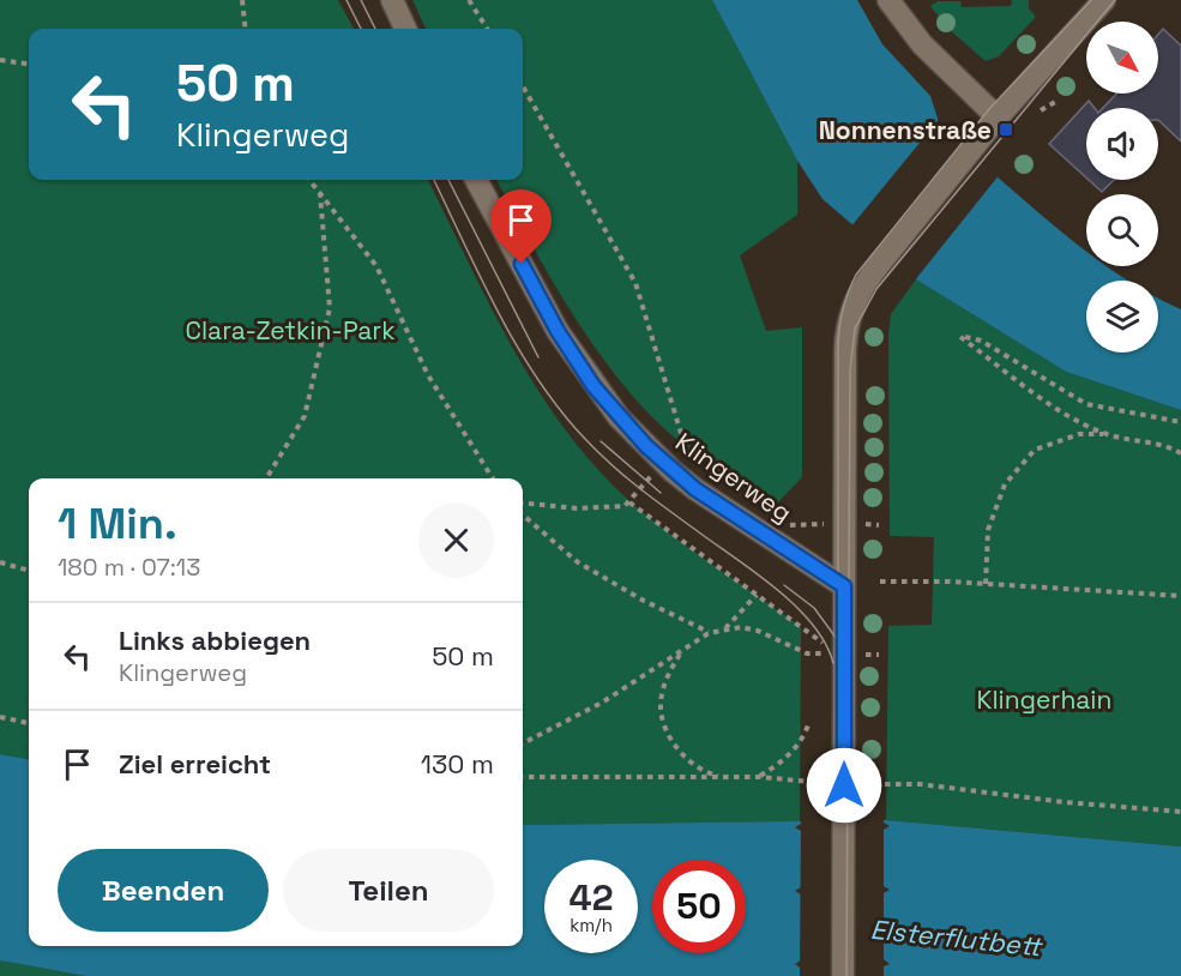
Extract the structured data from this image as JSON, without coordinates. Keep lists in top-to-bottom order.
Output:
{
  "streets": {
    "main road": ["Klingerweg"]
  },
  "water": ["Elsterflutbett"],
  "parks": ["Clara-Zetkin-Park", "Klingerhain"],
  "places": {
    "transit": ["Nonnenstraße"]
  },
  "north": "bottom right",
  "page": {
    "turn": ["50 m", "Klingerweg"],
    "heading": ["1 Min.", "180 m · 07:13"],
    "list": [
      {
        "name": "Links abbiegen",
        "note": "Klingerweg",
        "value": "50 m"
      },
      {
        "name": "Ziel erreicht",
        "value": "130 m"
      }
    ],
    "buttons": ["Beenden", "Teilen"],
    "speed": "42 km/h",
    "limit": "50"
  }
}
